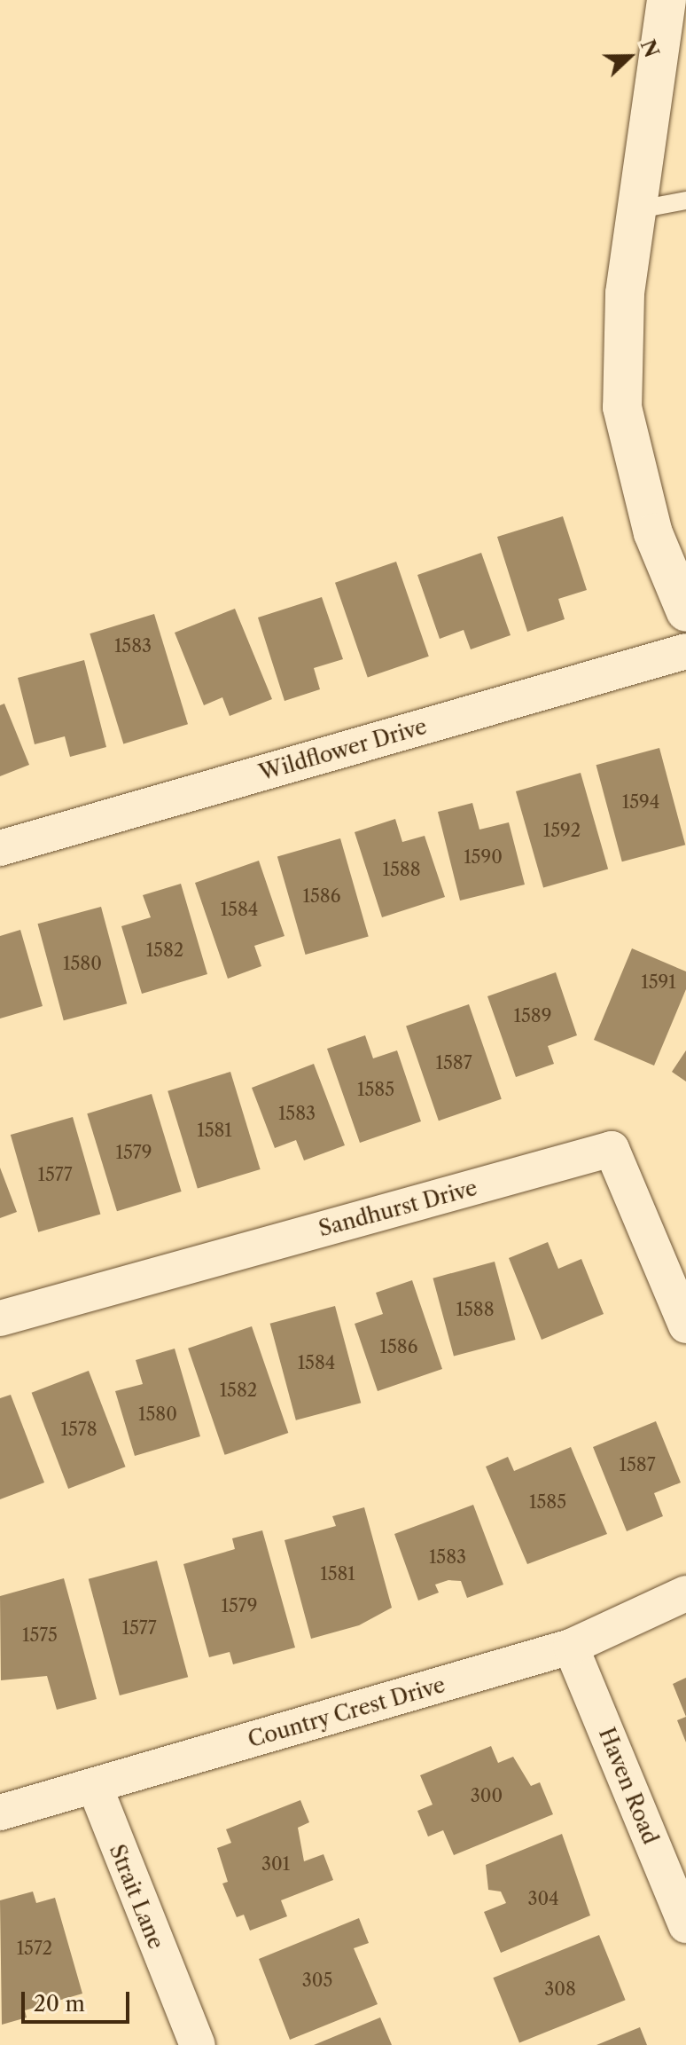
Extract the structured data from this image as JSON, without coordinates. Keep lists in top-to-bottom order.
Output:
{
  "streets": {
    "street": [
      "Wildflower Drive",
      "Sandhurst Drive",
      "Country Crest Drive",
      "Haven Road",
      "Strait Lane"
    ]
  },
  "crossings": [
    ["Country Crest Drive", "Haven Road"],
    ["Country Crest Drive", "Strait Lane"]
  ],
  "house_numbers": [
    "1583",
    "1594",
    "1592",
    "1590",
    "1588",
    "1586",
    "1584",
    "1582",
    "1580",
    "1591",
    "1589",
    "1587",
    "1585",
    "1583",
    "1581",
    "1579",
    "1577",
    "1588",
    "1586",
    "1584",
    "1582",
    "1580",
    "1578",
    "1587",
    "1585",
    "1583",
    "1581",
    "1579",
    "1577",
    "1575",
    "300",
    "301",
    "304",
    "1572",
    "305",
    "308"
  ],
  "scale_bar": "20 m",
  "north": "right"
}
